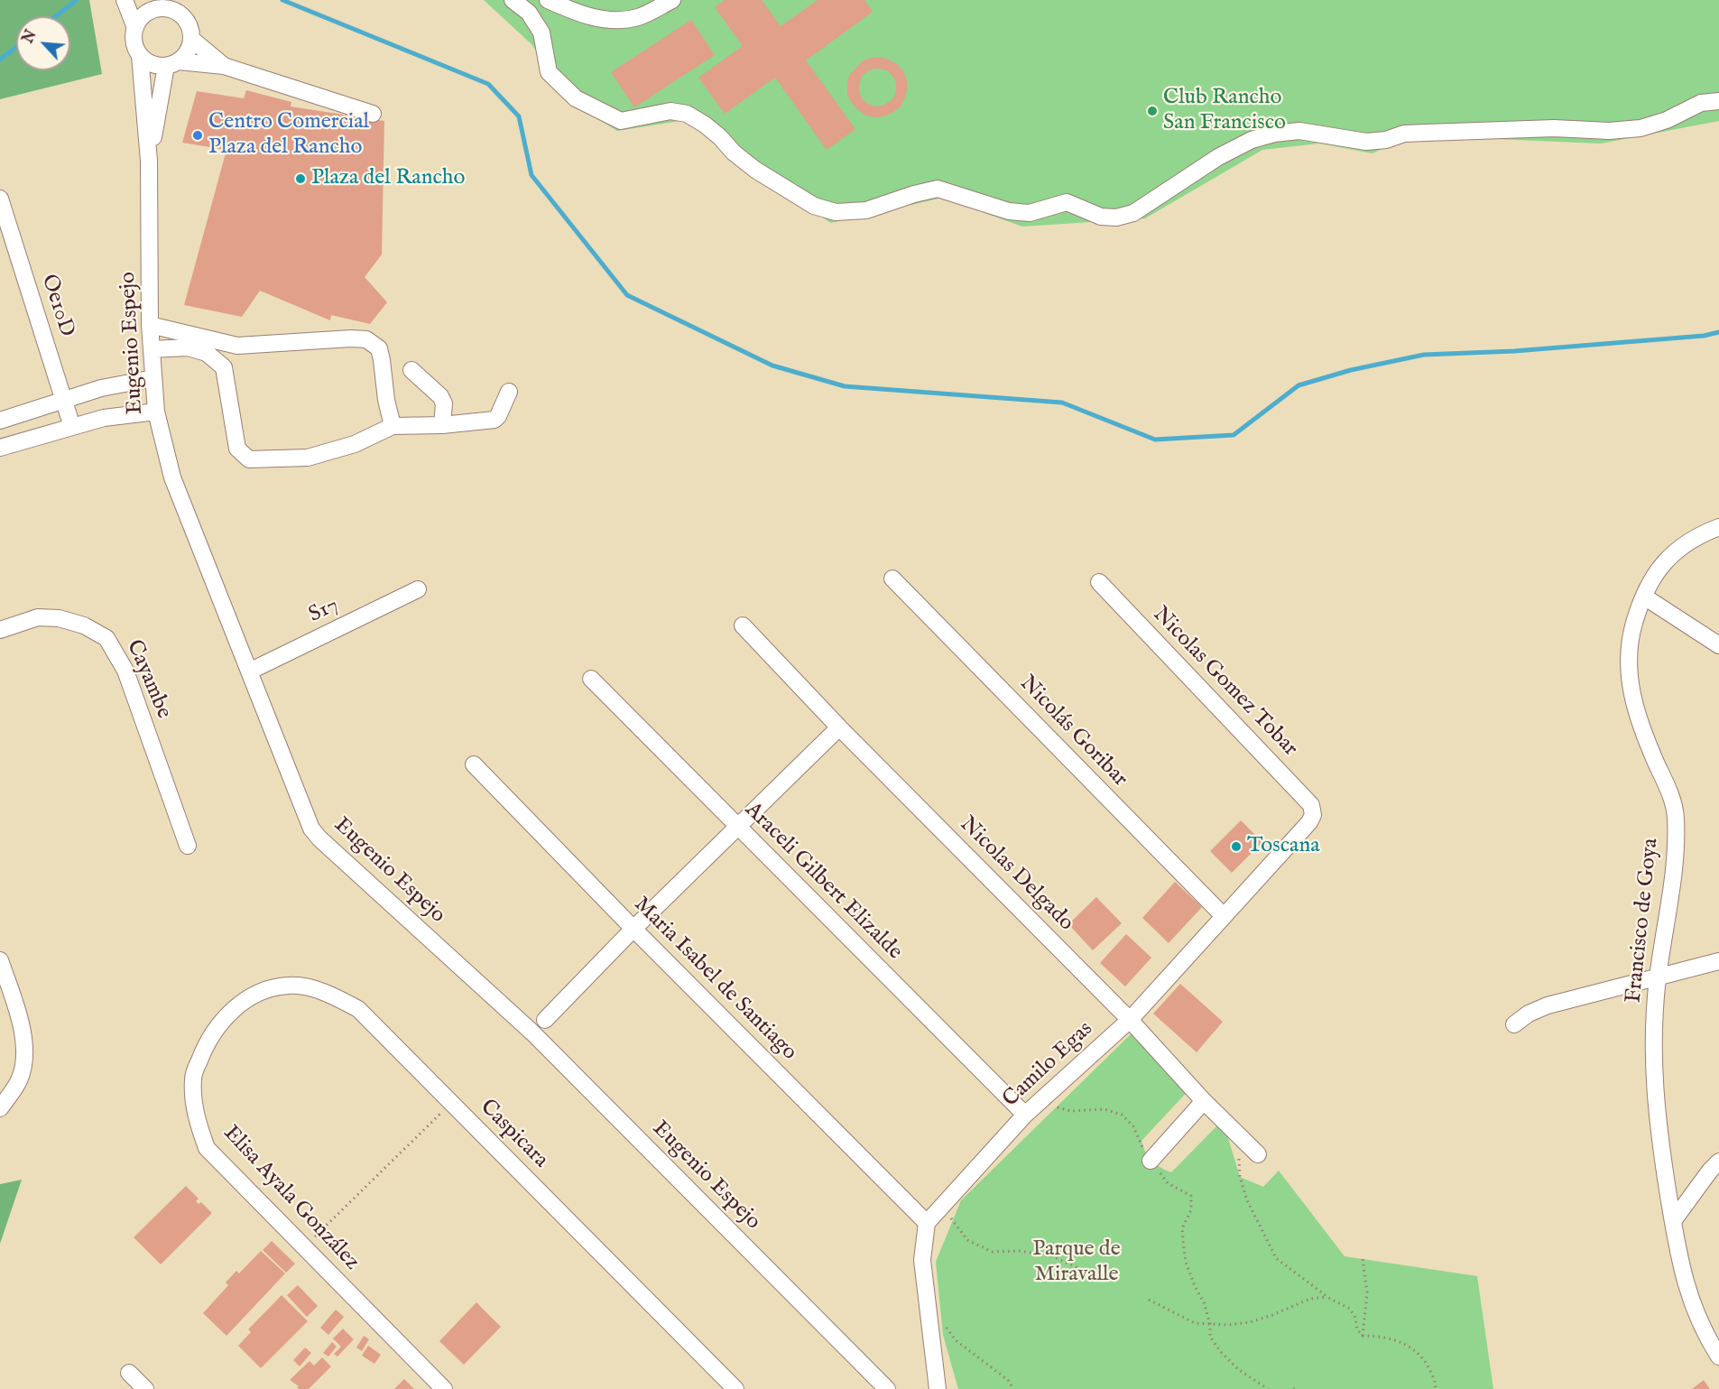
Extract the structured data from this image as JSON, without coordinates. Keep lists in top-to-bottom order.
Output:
{
  "streets": {
    "street": [
      "Oe10D",
      "Eugenio Espejo",
      "S17",
      "Cayambe",
      "Nicolas Gomez Tobar",
      "Nicolás Goribar",
      "Nicolas Delgado",
      "Araceli Gilbert Elizalde",
      "Francisco de Goya",
      "Maria Isabel de Santiago",
      "Camilo Egas",
      "Caspicara",
      "Elisa Ayala González"
    ]
  },
  "crossings": [
    ["Eugenio Espejo", "S17"],
    ["Nicolas Gomez Tobar", "Camilo Egas"],
    ["Nicolás Goribar", "Camilo Egas"],
    ["Nicolas Delgado", "Camilo Egas"],
    ["Araceli Gilbert Elizalde", "Camilo Egas"],
    ["Maria Isabel de Santiago", "Camilo Egas"],
    ["Caspicara", "Elisa Ayala González"]
  ],
  "parks": ["Parque de Miravalle"],
  "places": [
    "Club Rancho San Francisco",
    "Centro Comercial Plaza del Rancho",
    "Plaza del Rancho",
    "Toscana"
  ],
  "north": "top left"
}
